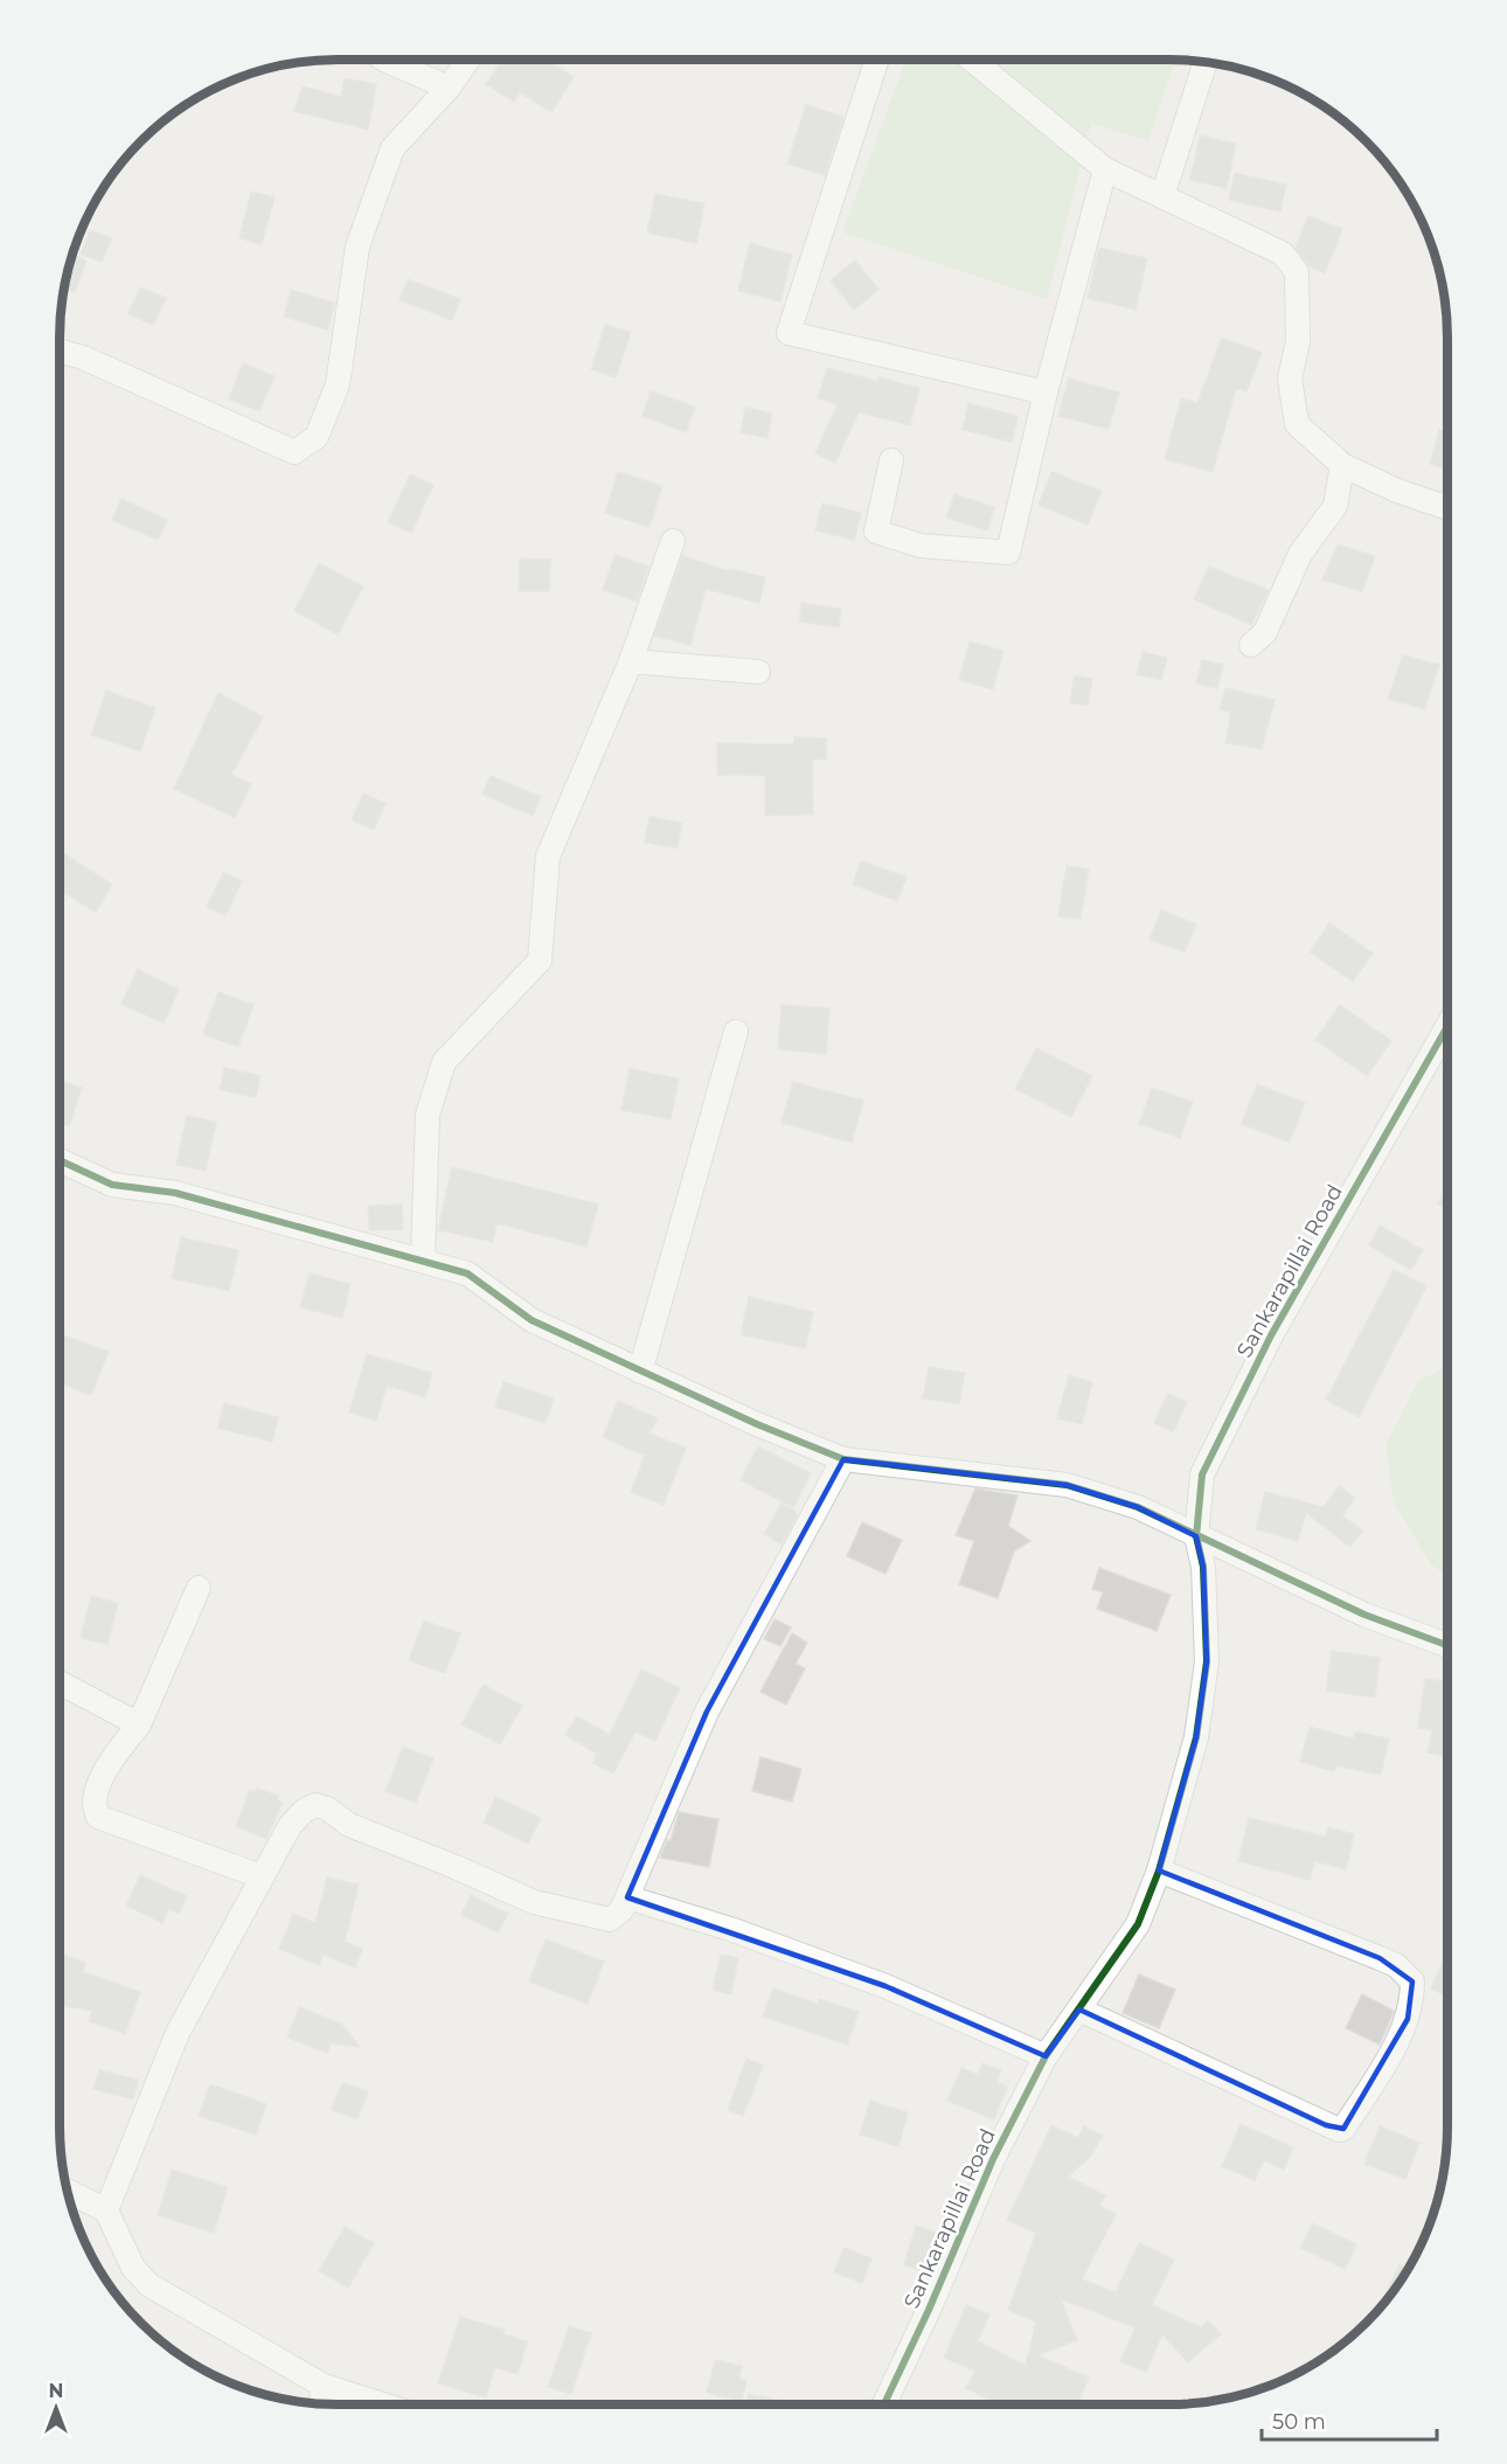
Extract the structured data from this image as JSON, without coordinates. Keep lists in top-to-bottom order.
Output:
{
  "streets": {
    "street": ["Sankarapillai Road"]
  },
  "scale_bar": "50 m",
  "north": "top"
}
